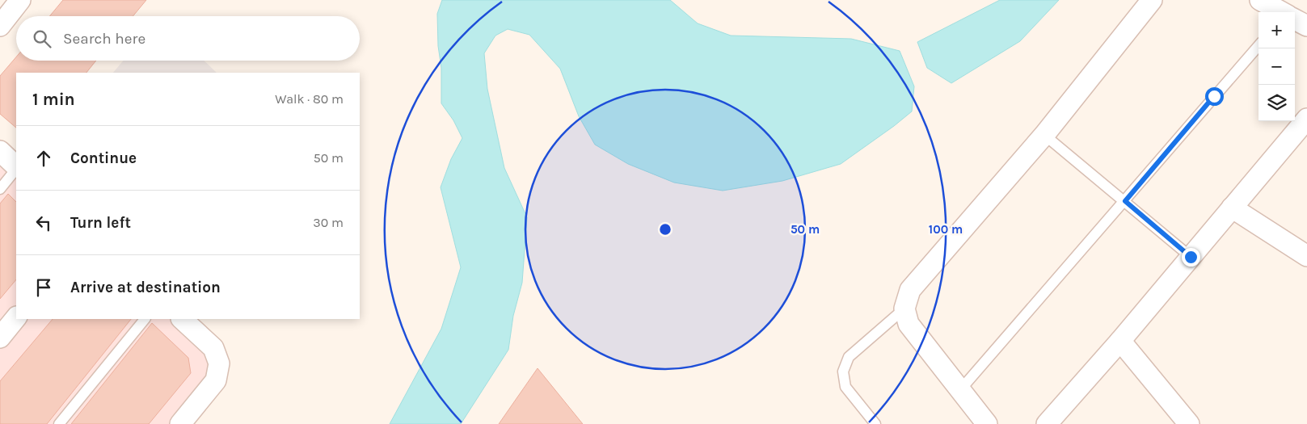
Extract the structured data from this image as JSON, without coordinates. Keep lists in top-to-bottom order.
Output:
{
  "page": {
    "map_buttons": ["+", "−"],
    "search": "Search here",
    "heading": ["1 min", "Walk · 80 m"],
    "list": [
      ["Continue", "50 m"],
      ["Turn left", "30 m"],
      "Arrive at destination"
    ]
  },
  "rings": ["50 m", "100 m"]
}
